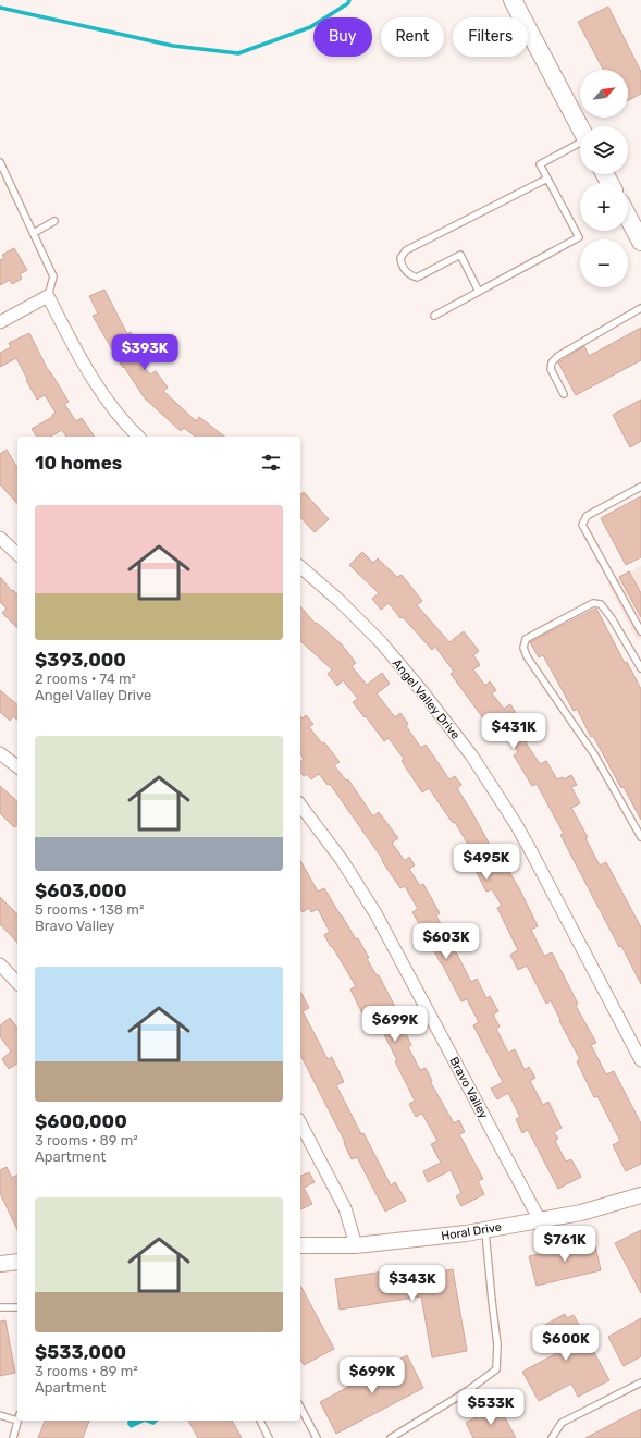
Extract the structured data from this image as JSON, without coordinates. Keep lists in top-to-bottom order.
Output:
{
  "streets": {
    "street": ["Angel Valley Drive", "Bravo Valley", "Horal Drive"]
  },
  "crossings": [
    ["Bravo Valley", "Horal Drive"]
  ],
  "north": "top right",
  "page": {
    "chip": ["Buy", "Rent", "Filters"],
    "map_buttons": ["+", "−"],
    "price": [
      "$393K",
      "$431K",
      "$495K",
      "$603K",
      "$699K",
      "$761K",
      "$343K",
      "$600K",
      "$699K",
      "$533K"
    ],
    "heading": "10 homes",
    "list": [
      {
        "name": "$393,000",
        "note": "2 rooms · 74 m² · Angel Valley Drive"
      },
      {
        "name": "$603,000",
        "note": "5 rooms · 138 m² · Bravo Valley"
      },
      {
        "name": "$600,000",
        "note": "3 rooms · 89 m² · Apartment"
      },
      {
        "name": "$533,000",
        "note": "3 rooms · 89 m² · Apartment"
      }
    ]
  }
}
